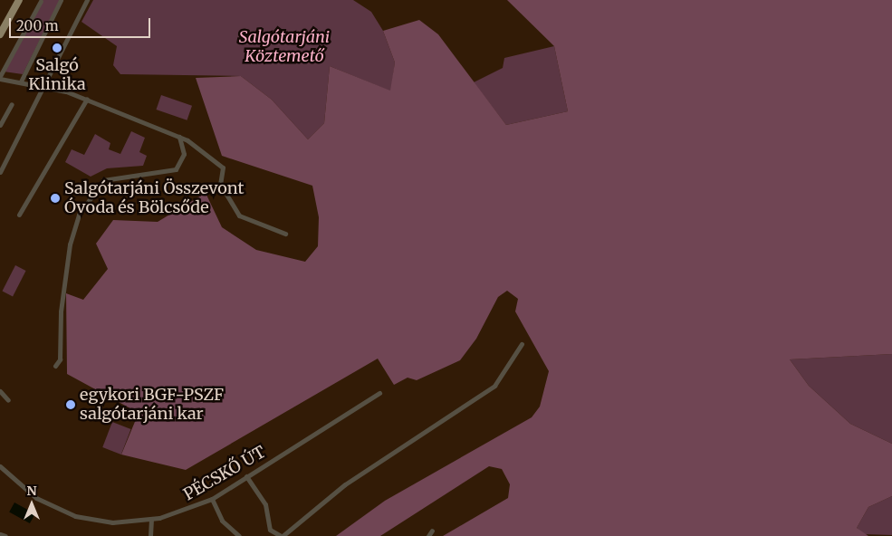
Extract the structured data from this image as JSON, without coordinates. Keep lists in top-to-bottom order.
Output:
{
  "streets": {
    "street": ["PÉCSKŐ ÚT"]
  },
  "parks": ["Salgótarjáni Köztemető"],
  "places": ["Salgó Klinika", "Salgótarjáni Összevont Óvoda és Bölcsőde", "egykori BGF-PSZF salgótarjáni kar"],
  "scale_bar": "200 m",
  "north": "top"
}
